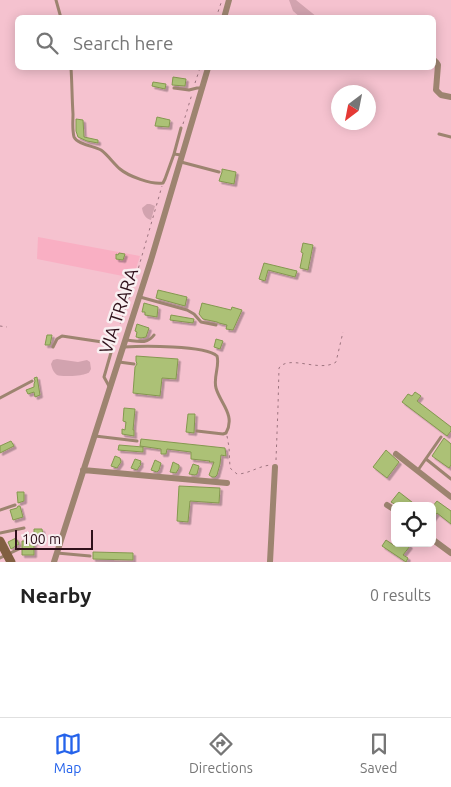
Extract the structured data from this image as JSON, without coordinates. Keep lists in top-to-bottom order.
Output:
{
  "streets": {
    "street": ["VIA TRARA"]
  },
  "scale_bar": "100 m",
  "north": "bottom left",
  "page": {
    "search": "Search here",
    "scale": "100 m",
    "heading": ["Nearby", "0 results"],
    "nav": ["Map", "Directions", "Saved"]
  }
}
